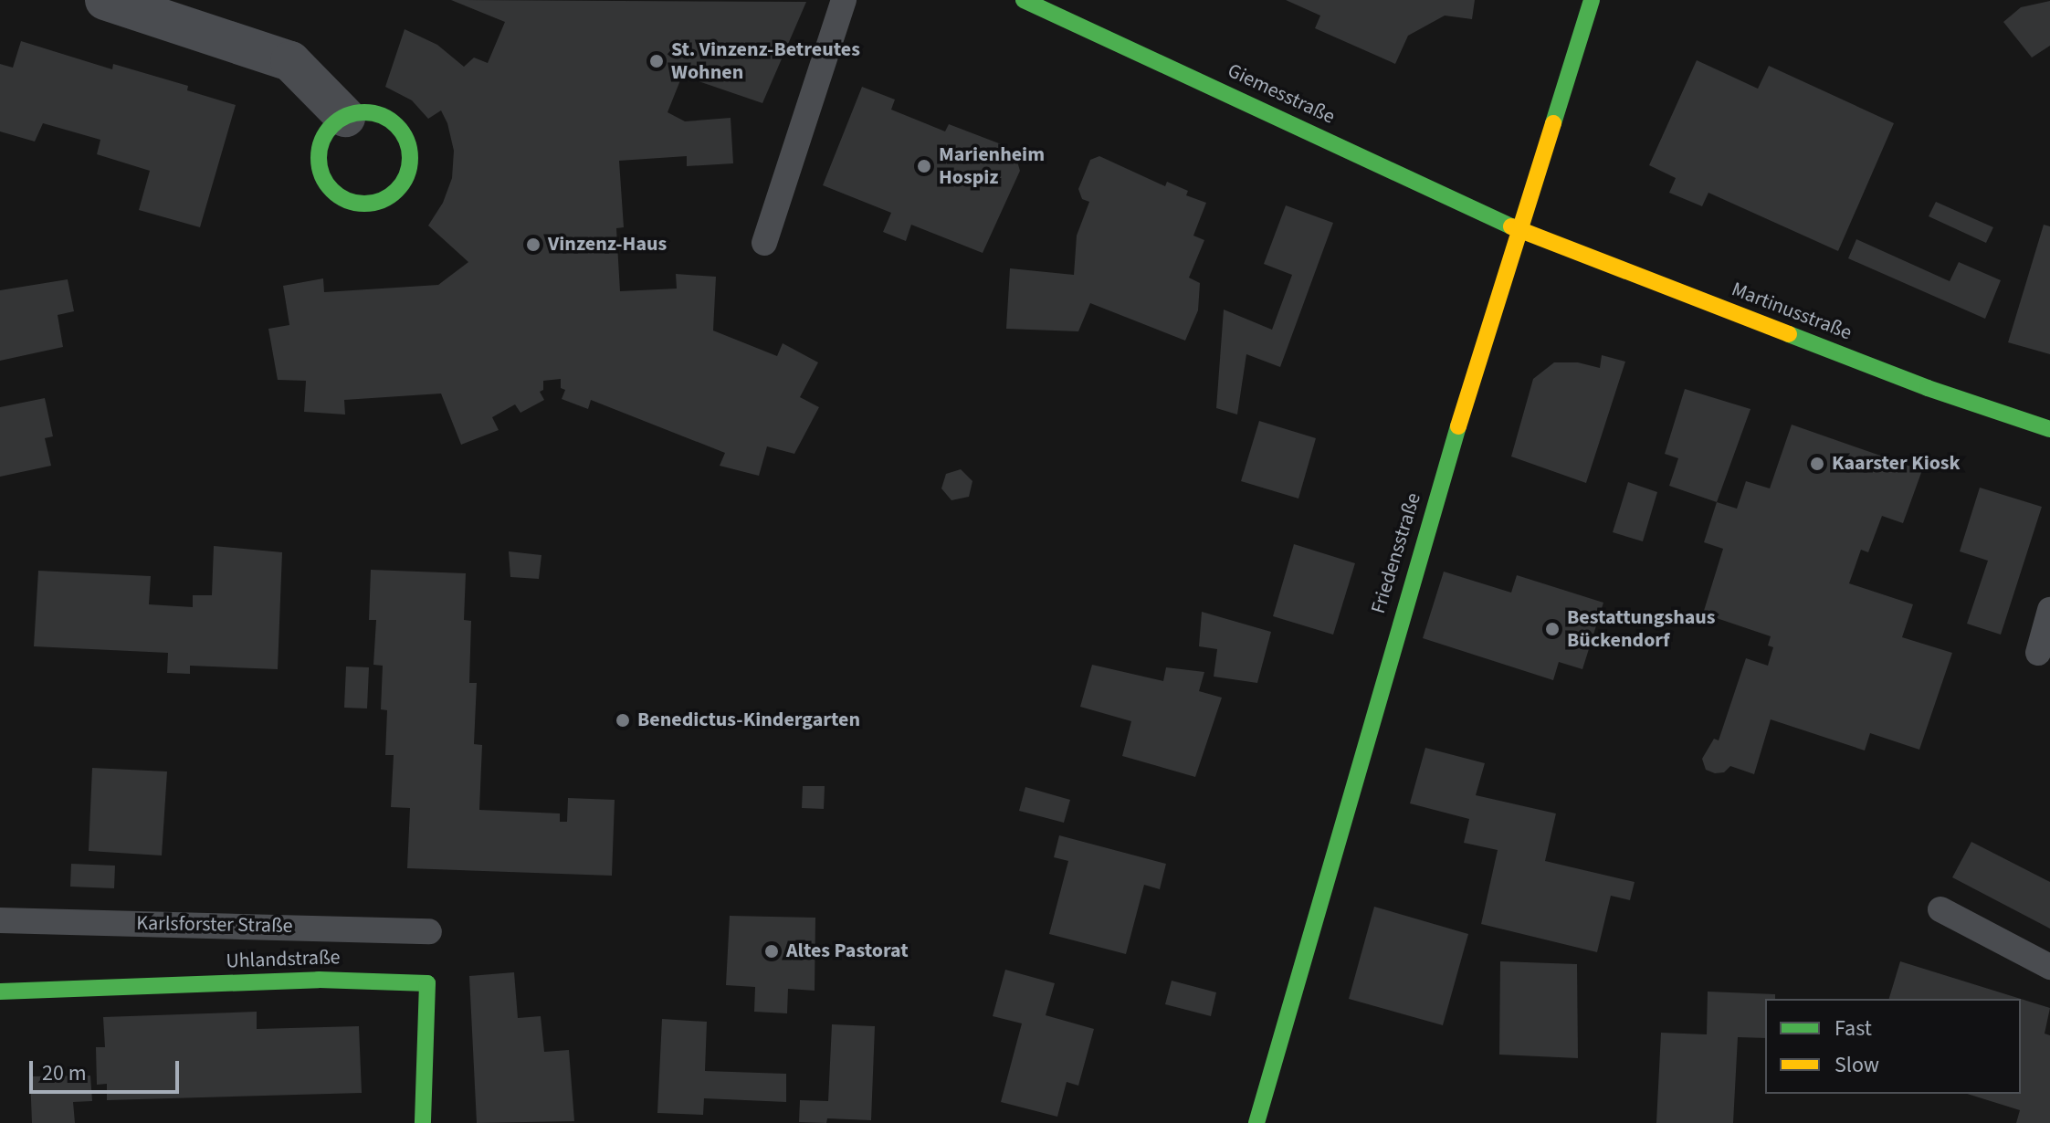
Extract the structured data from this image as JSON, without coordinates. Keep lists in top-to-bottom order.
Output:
{
  "streets": {
    "street": [
      "Giemesstraße",
      "Martinusstraße",
      "Friedensstraße",
      "Uhlandstraße"
    ],
    "lane": ["Karlsforster Straße"]
  },
  "crossings": [
    ["Giemesstraße", "Martinusstraße"],
    ["Giemesstraße", "Friedensstraße"],
    ["Martinusstraße", "Friedensstraße"]
  ],
  "places": [
    "St. Vinzenz-Betreutes Wohnen",
    "Marienheim Hospiz",
    "Vinzenz-Haus",
    "Kaarster Kiosk",
    "Bestattungshaus Bückendorf",
    "Benedictus-Kindergarten",
    "Altes Pastorat"
  ],
  "legend": ["Fast", "Slow"],
  "scale_bar": "20 m"
}
